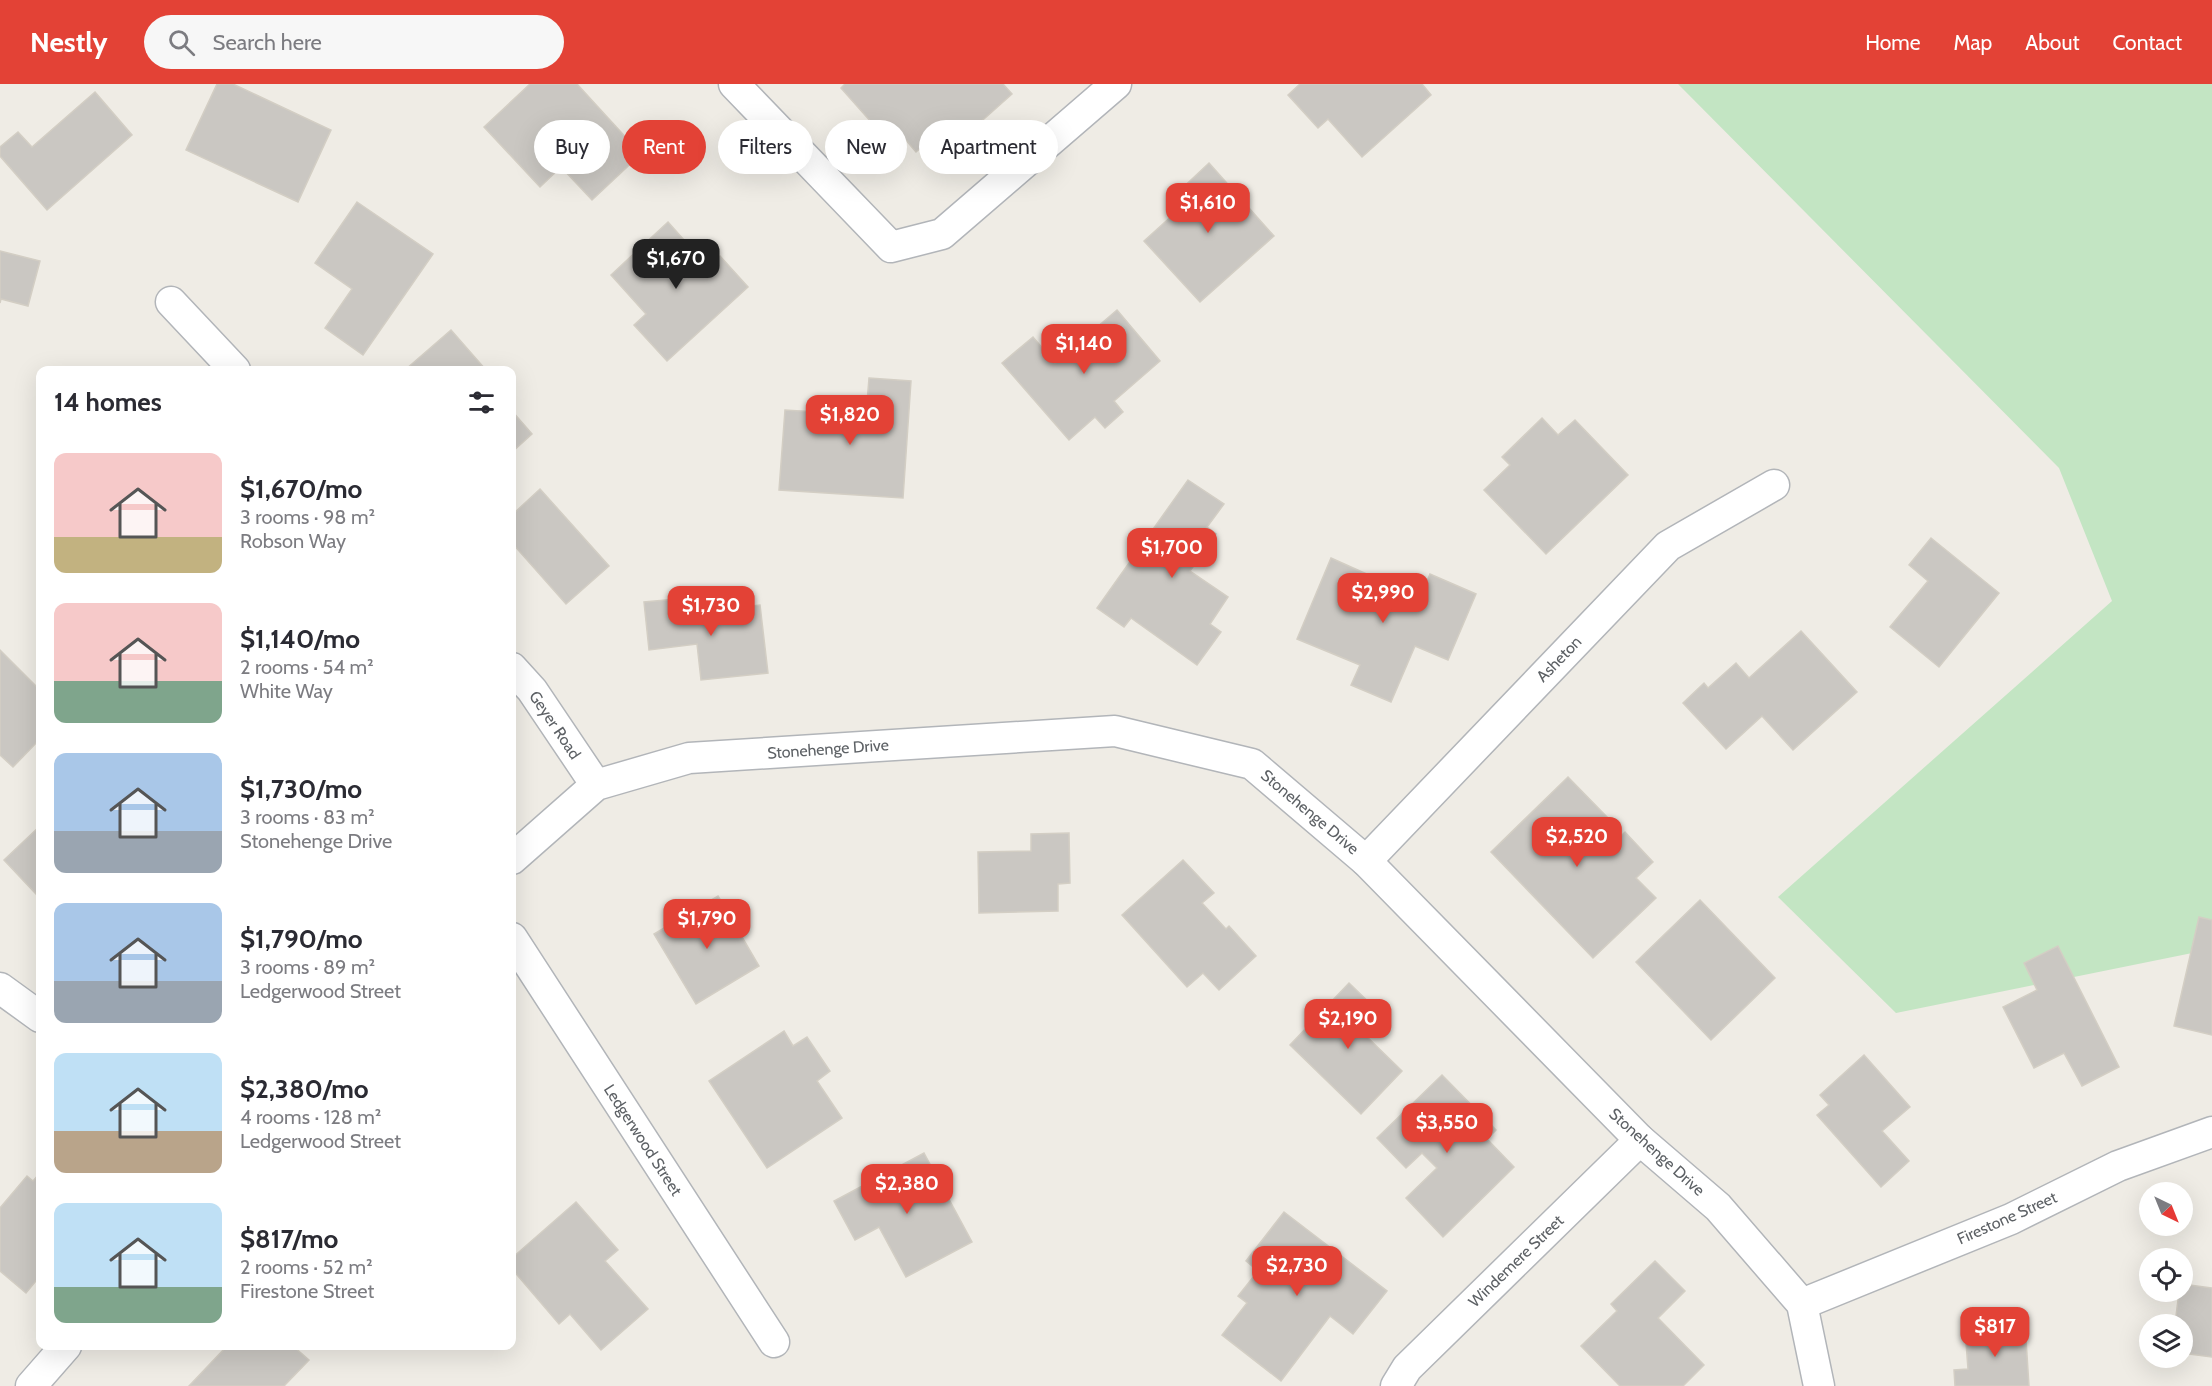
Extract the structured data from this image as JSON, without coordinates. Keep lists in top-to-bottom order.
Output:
{
  "streets": {
    "street": [
      "Asheton",
      "Geyer Road",
      "Stonehenge Drive",
      "Ledgerwood Street",
      "Firestone Street",
      "Windemere Street"
    ]
  },
  "crossings": [
    ["Asheton", "Stonehenge Drive"],
    ["Geyer Road", "Stonehenge Drive"],
    ["Stonehenge Drive", "Firestone Street"],
    ["Stonehenge Drive", "Windemere Street"]
  ],
  "north": "bottom right",
  "page": {
    "header": "Nestly",
    "search": "Search here",
    "nav": [
      "Home",
      "Map",
      "About",
      "Contact"
    ],
    "chip": [
      "Buy",
      "Rent",
      "Filters",
      "New",
      "Apartment"
    ],
    "price": [
      "$1,610",
      "$1,670",
      "$1,140",
      "$1,820",
      "$1,700",
      "$2,990",
      "$1,730",
      "$2,520",
      "$1,790",
      "$2,190",
      "$3,550",
      "$2,380",
      "$2,730",
      "$817"
    ],
    "heading": "14 homes",
    "list": [
      {
        "name": "$1,670/mo",
        "note": "3 rooms · 98 m² · Robson Way"
      },
      {
        "name": "$1,140/mo",
        "note": "2 rooms · 54 m² · White Way"
      },
      {
        "name": "$1,730/mo",
        "note": "3 rooms · 83 m² · Stonehenge Drive"
      },
      {
        "name": "$1,790/mo",
        "note": "3 rooms · 89 m² · Ledgerwood Street"
      },
      {
        "name": "$2,380/mo",
        "note": "4 rooms · 128 m² · Ledgerwood Street"
      },
      {
        "name": "$817/mo",
        "note": "2 rooms · 52 m² · Firestone Street"
      }
    ]
  }
}
